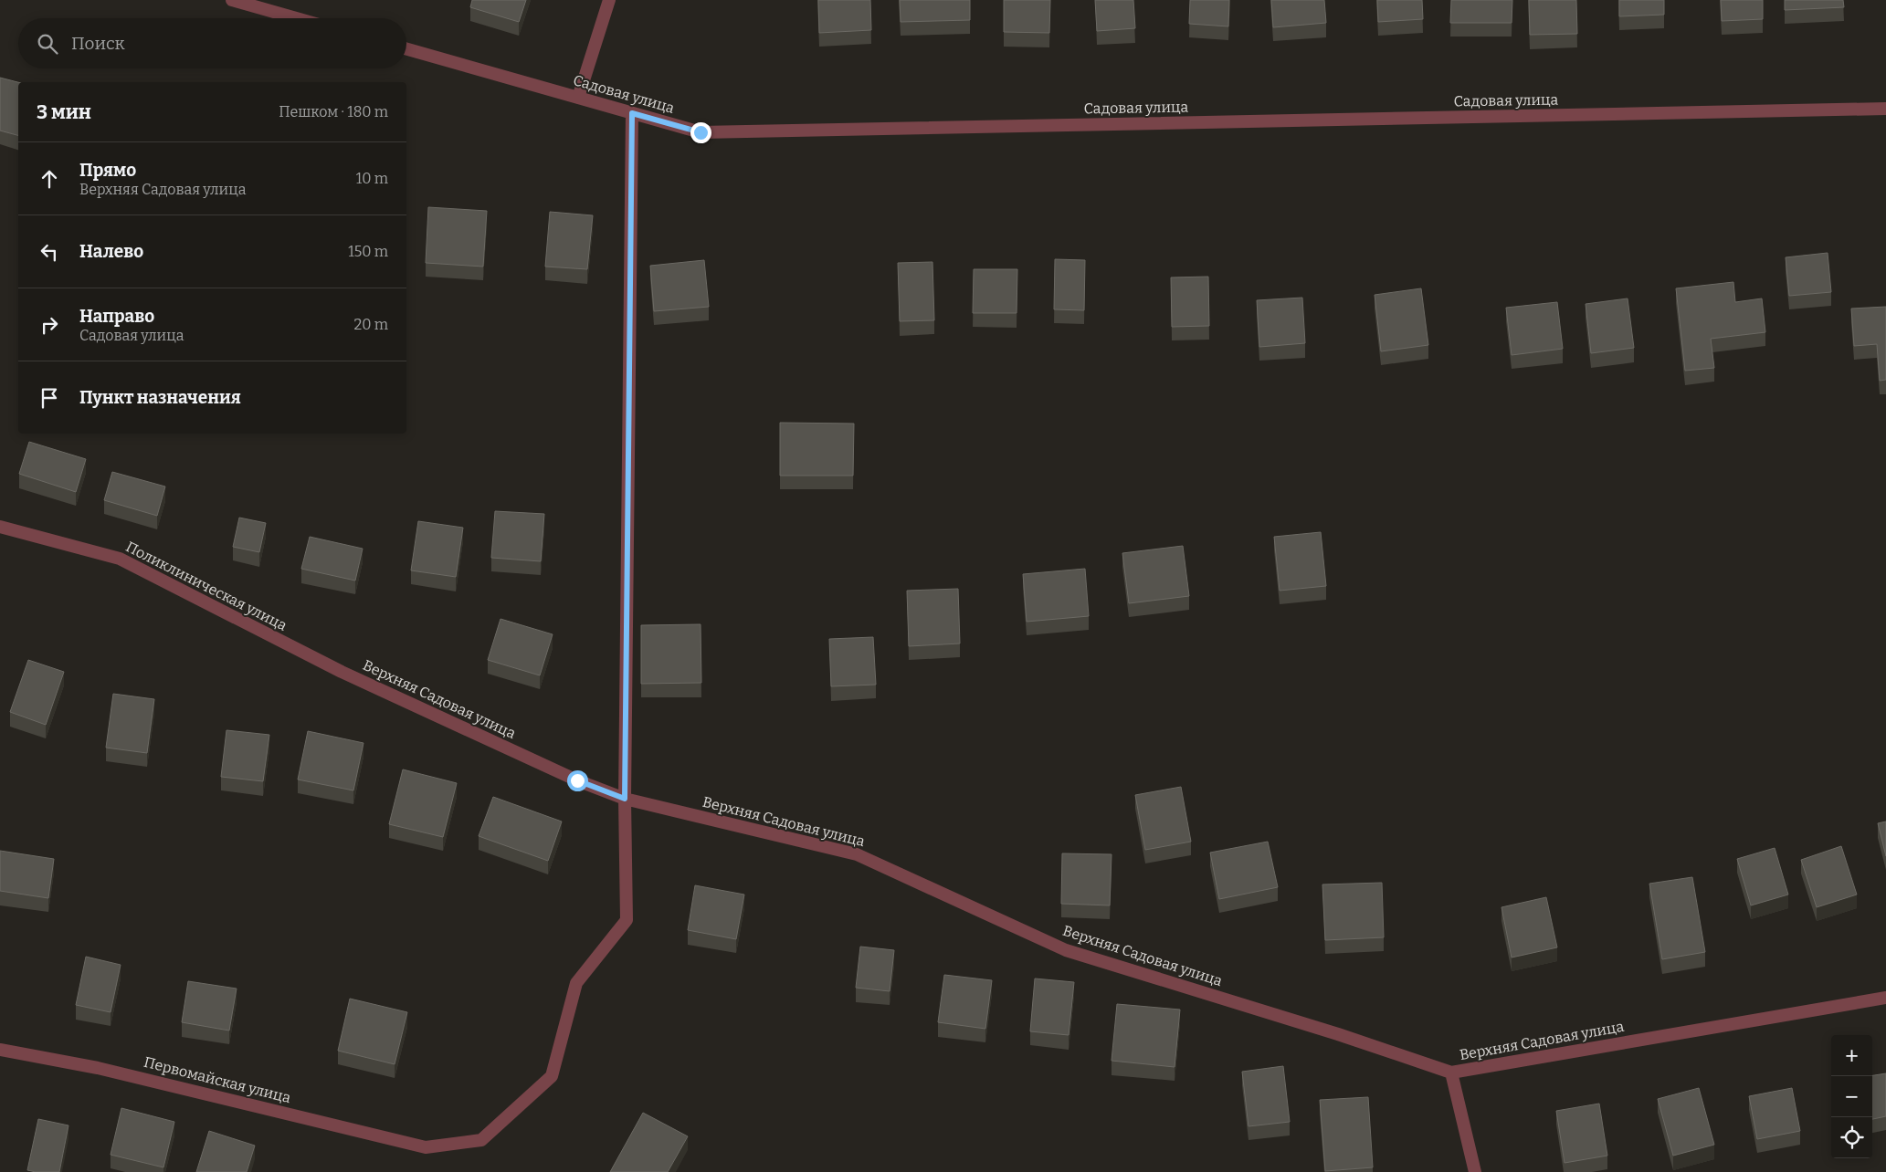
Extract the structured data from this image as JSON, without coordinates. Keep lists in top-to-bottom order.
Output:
{
  "streets": {
    "street": [
      "Садовая улица",
      "Поликлиническая улица",
      "Верхняя Садовая улица",
      "Первомайская улица"
    ]
  },
  "crossings": [
    ["Поликлиническая улица", "Верхняя Садовая улица"],
    ["Верхняя Садовая улица", "Первомайская улица"]
  ],
  "page": {
    "search": "Поиск",
    "heading": ["3 мин", "Пешком · 180 m"],
    "list": [
      ["Прямо", "Верхняя Садовая улица", "10 m"],
      ["Налево", "150 m"],
      ["Направо", "Садовая улица", "20 m"],
      "Пункт назначения"
    ],
    "map_buttons": ["+", "−"]
  }
}
